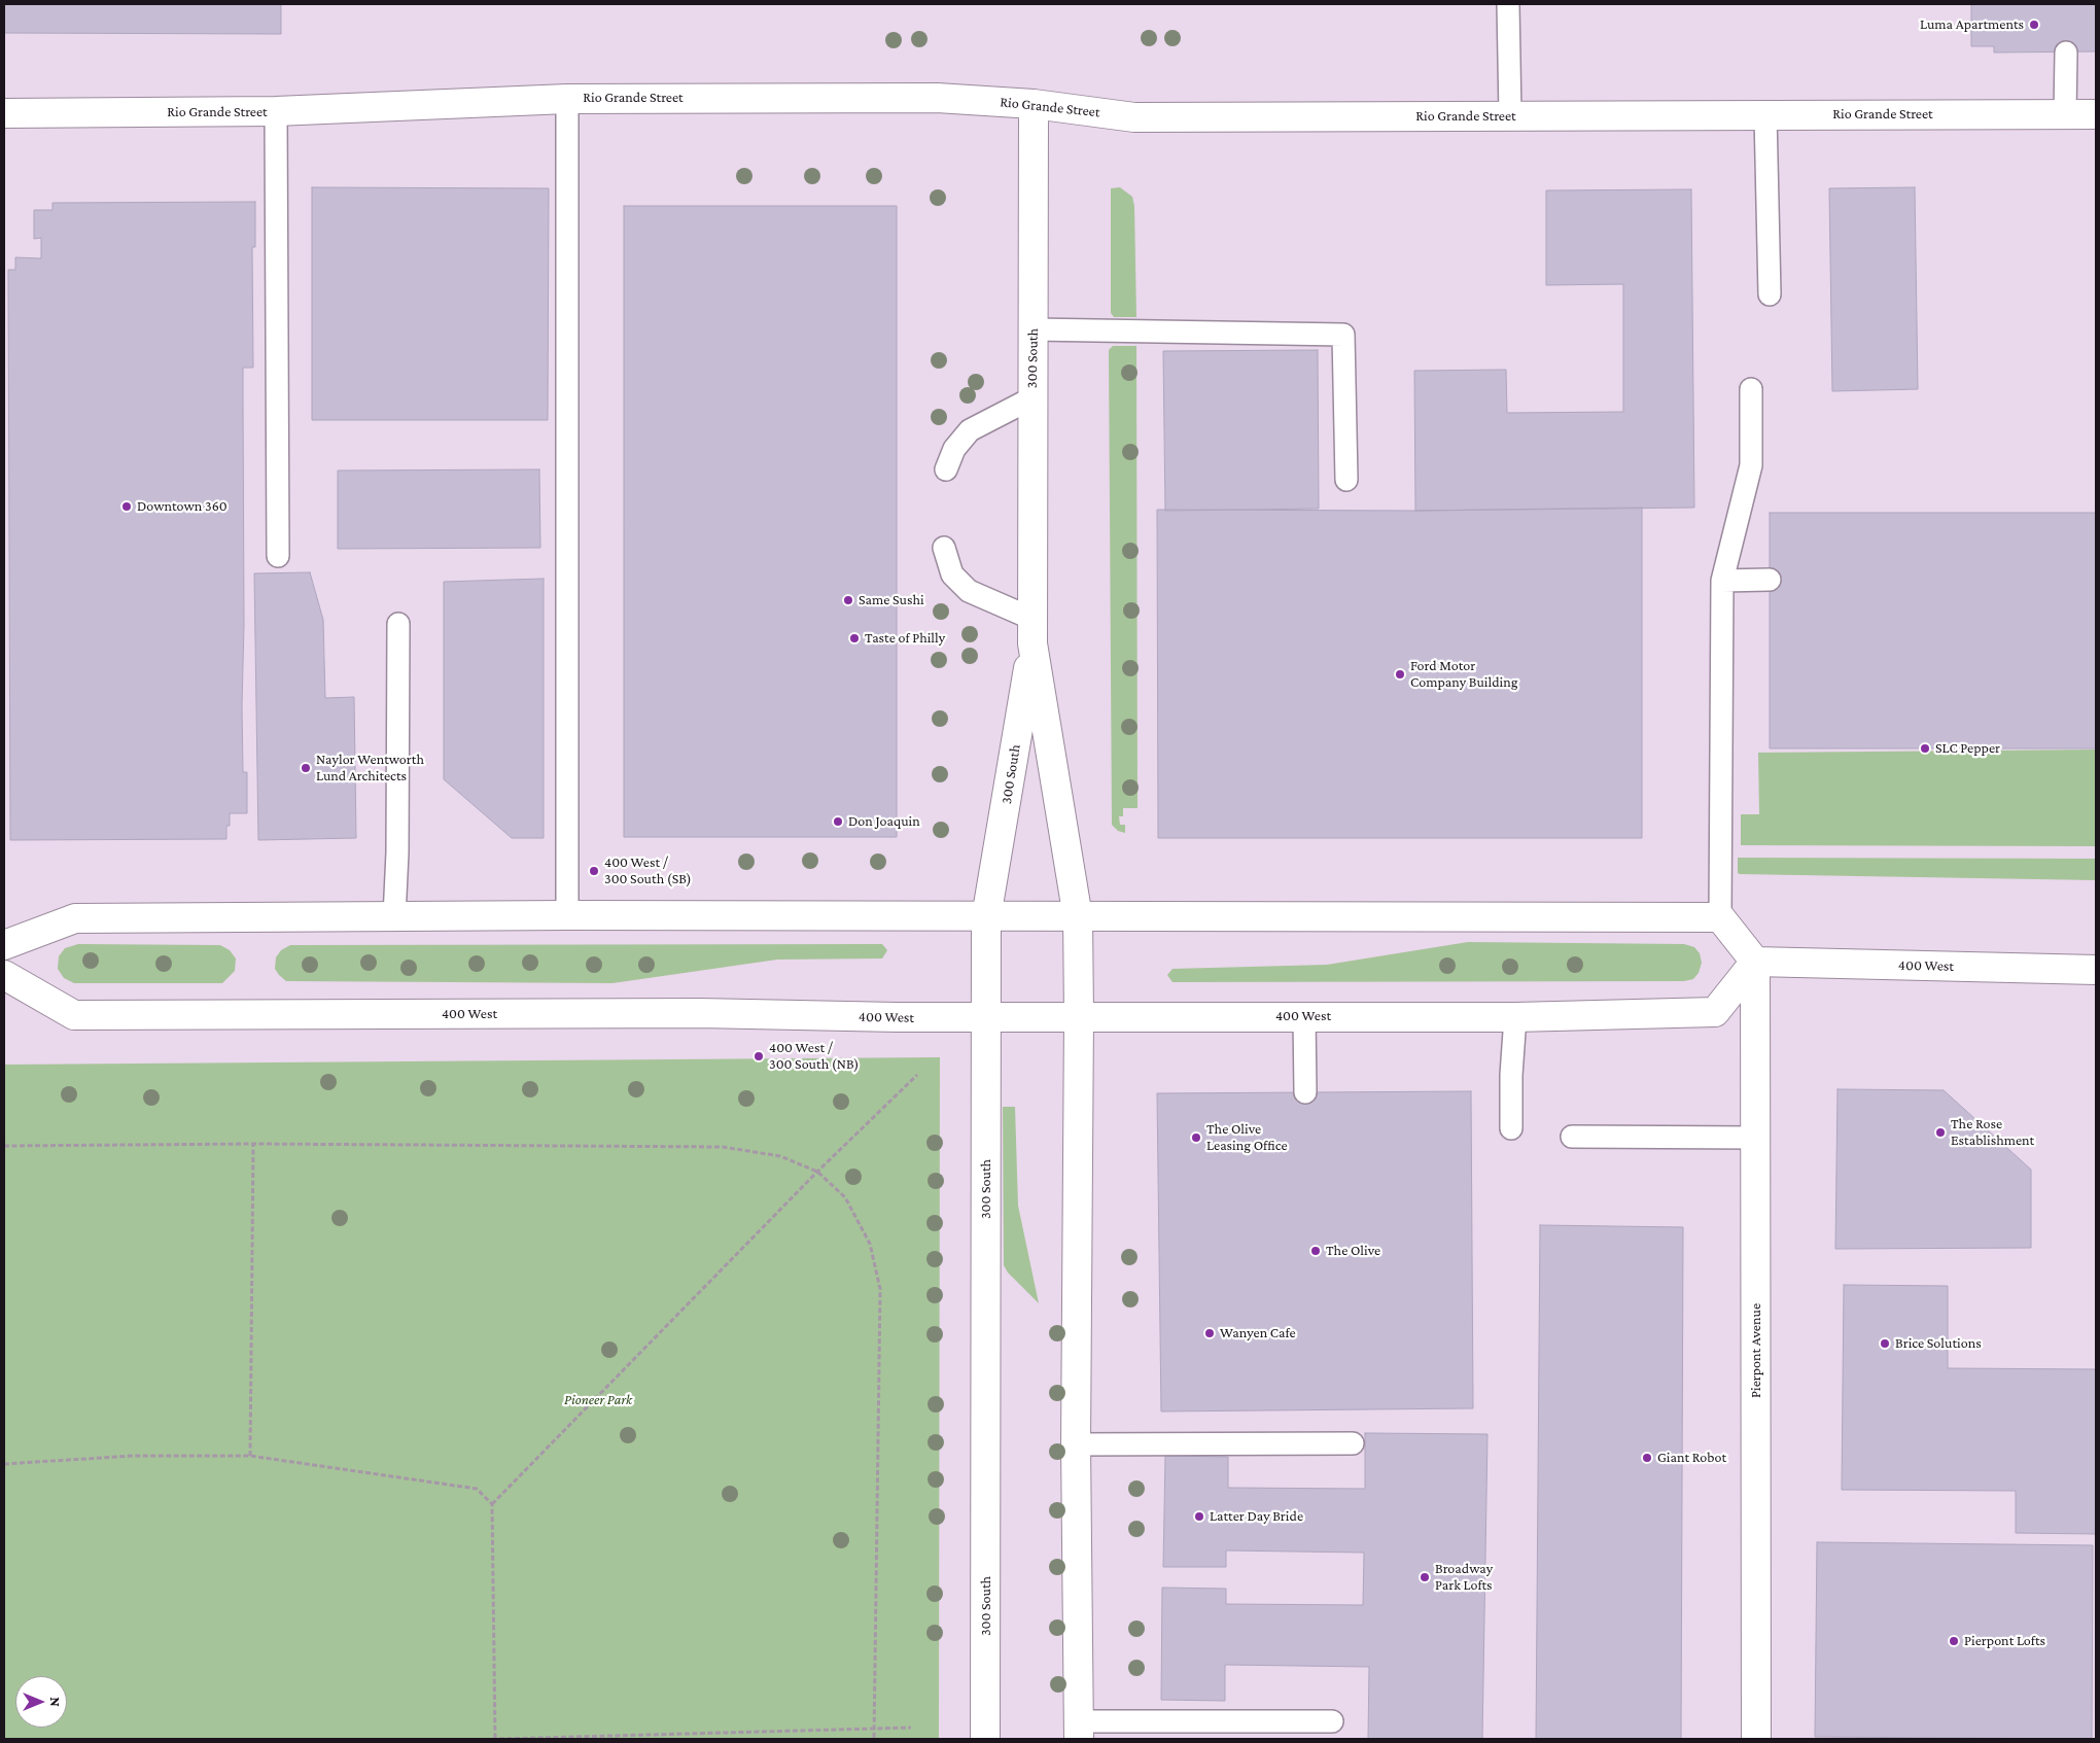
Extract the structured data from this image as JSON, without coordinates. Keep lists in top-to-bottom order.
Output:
{
  "streets": {
    "street": [
      "Rio Grande Street",
      "300 South",
      "400 West",
      "Pierpont Avenue"
    ]
  },
  "crossings": [
    ["Rio Grande Street", "300 South"],
    ["300 South", "400 West"],
    ["400 West", "Pierpont Avenue"]
  ],
  "parks": ["Pioneer Park"],
  "places": [
    "Luma Apartments",
    "Downtown 360",
    "Same Sushi",
    "Taste of Philly",
    "Ford Motor Company Building",
    "SLC Pepper",
    "Naylor Wentworth Lund Architects",
    "Don Joaquin",
    "400 West / 300 South (SB)",
    "400 West / 300 South (NB)",
    "The Rose Establishment",
    "The Olive Leasing Office",
    "The Olive",
    "Wanyen Cafe",
    "Brice Solutions",
    "Giant Robot",
    "Latter Day Bride",
    "Broadway Park Lofts",
    "Pierpont Lofts"
  ],
  "north": "right"
}
